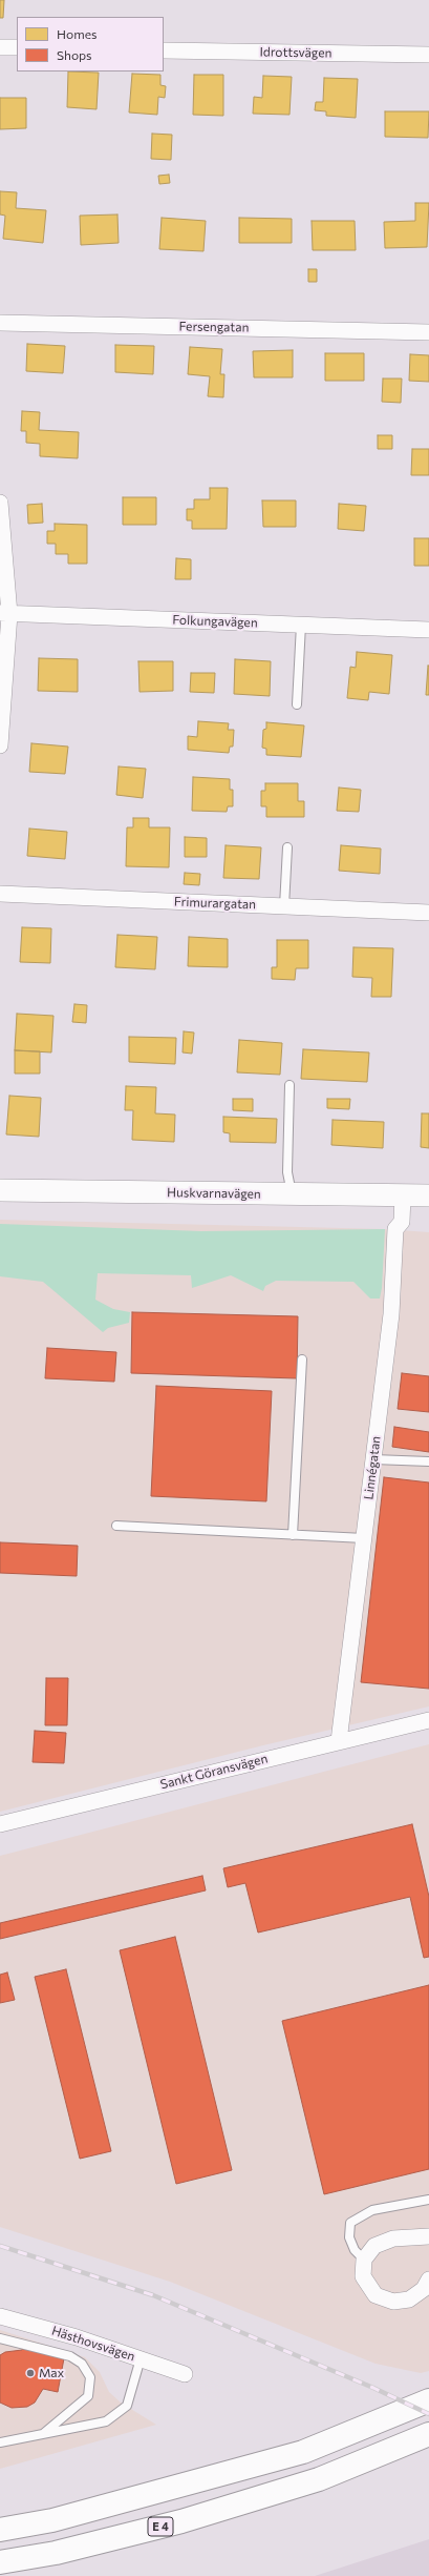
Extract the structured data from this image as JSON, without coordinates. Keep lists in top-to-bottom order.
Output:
{
  "streets": {
    "highway": ["E 4"],
    "street": [
      "Idrottsvägen",
      "Fersengatan",
      "Folkungavägen",
      "Frimurargatan",
      "Huskvarnavägen",
      "Linnégatan",
      "Sankt Göransvägen",
      "Hästhovsvägen"
    ]
  },
  "crossings": [
    ["Huskvarnavägen", "Linnégatan"],
    ["Linnégatan", "Sankt Göransvägen"]
  ],
  "places": ["Max"],
  "legend": ["Homes", "Shops"]
}
